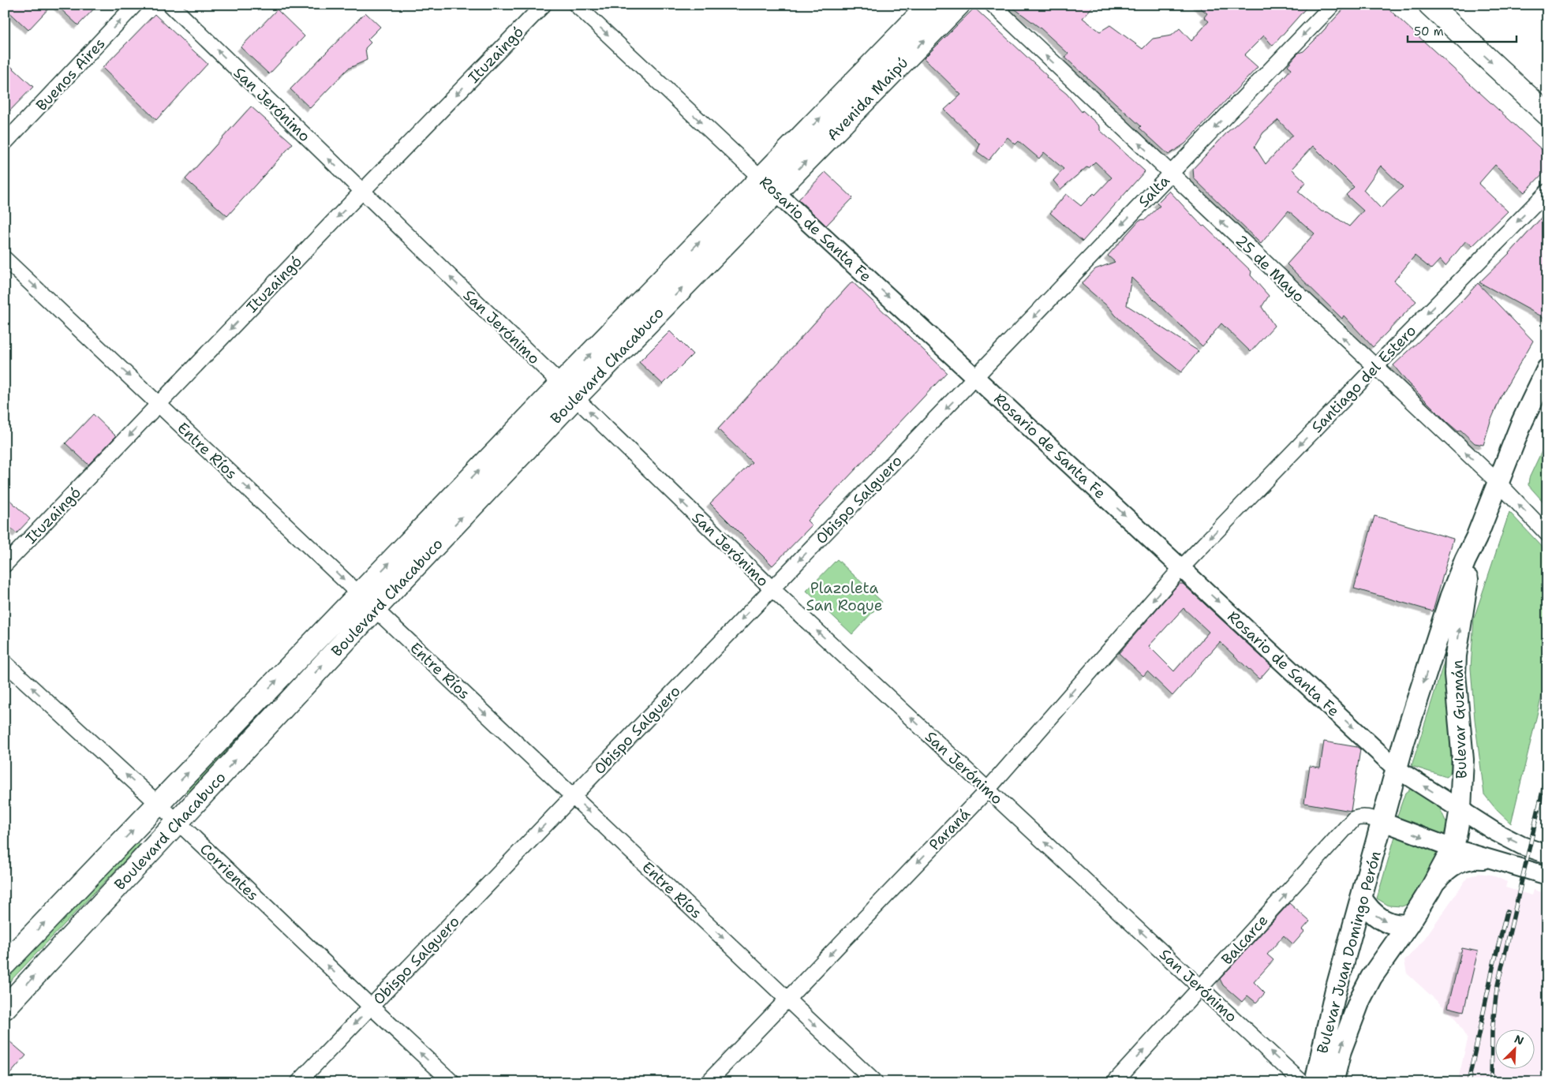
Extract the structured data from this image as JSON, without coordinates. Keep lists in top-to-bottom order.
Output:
{
  "streets": {
    "main road": [
      "Avenida Maipú",
      "Boulevard Chacabuco",
      "Bulevar Guzmán",
      "Bulevar Juan Domingo Perón"
    ],
    "street": [
      "Ituzaingó",
      "Buenos Aires",
      "San Jerónimo",
      "Salta",
      "Rosario de Santa Fe",
      "25 de Mayo",
      "Santiago del Estero",
      "Entre Ríos",
      "Obispo Salguero",
      "Paraná",
      "Corrientes",
      "Balcarce"
    ]
  },
  "crossings": [
    ["Ituzaingó", "San Jerónimo"],
    ["Ituzaingó", "Entre Ríos"],
    ["Avenida Maipú", "Rosario de Santa Fe"],
    ["Avenida Maipú", "Boulevard Chacabuco"],
    ["San Jerónimo", "Boulevard Chacabuco"],
    ["San Jerónimo", "Obispo Salguero"],
    ["San Jerónimo", "Paraná"],
    ["San Jerónimo", "Balcarce"],
    ["Salta", "Rosario de Santa Fe"],
    ["Salta", "25 de Mayo"],
    ["Salta", "Obispo Salguero"],
    ["Rosario de Santa Fe", "Boulevard Chacabuco"],
    ["Rosario de Santa Fe", "Santiago del Estero"],
    ["Rosario de Santa Fe", "Obispo Salguero"],
    ["Rosario de Santa Fe", "Bulevar Guzmán"],
    ["Rosario de Santa Fe", "Paraná"],
    ["Rosario de Santa Fe", "Bulevar Juan Domingo Perón"],
    ["25 de Mayo", "Santiago del Estero"],
    ["25 de Mayo", "Bulevar Guzmán"],
    ["Boulevard Chacabuco", "Entre Ríos"],
    ["Boulevard Chacabuco", "Corrientes"],
    ["Santiago del Estero", "Paraná"],
    ["Entre Ríos", "Obispo Salguero"],
    ["Entre Ríos", "Paraná"],
    ["Obispo Salguero", "Corrientes"],
    ["Bulevar Guzmán", "Balcarce"],
    ["Bulevar Guzmán", "Bulevar Juan Domingo Perón"],
    ["Balcarce", "Bulevar Juan Domingo Perón"]
  ],
  "one_way": [
    "Ituzaingó",
    "Buenos Aires",
    "Avenida Maipú",
    "San Jerónimo",
    "Salta",
    "25 de Mayo",
    "Boulevard Chacabuco",
    "Santiago del Estero",
    "Entre Ríos",
    "Obispo Salguero",
    "Paraná",
    "Corrientes",
    "Balcarce"
  ],
  "parks": ["Plazoleta San Roque"],
  "scale_bar": "50 m",
  "north": "top right"
}
